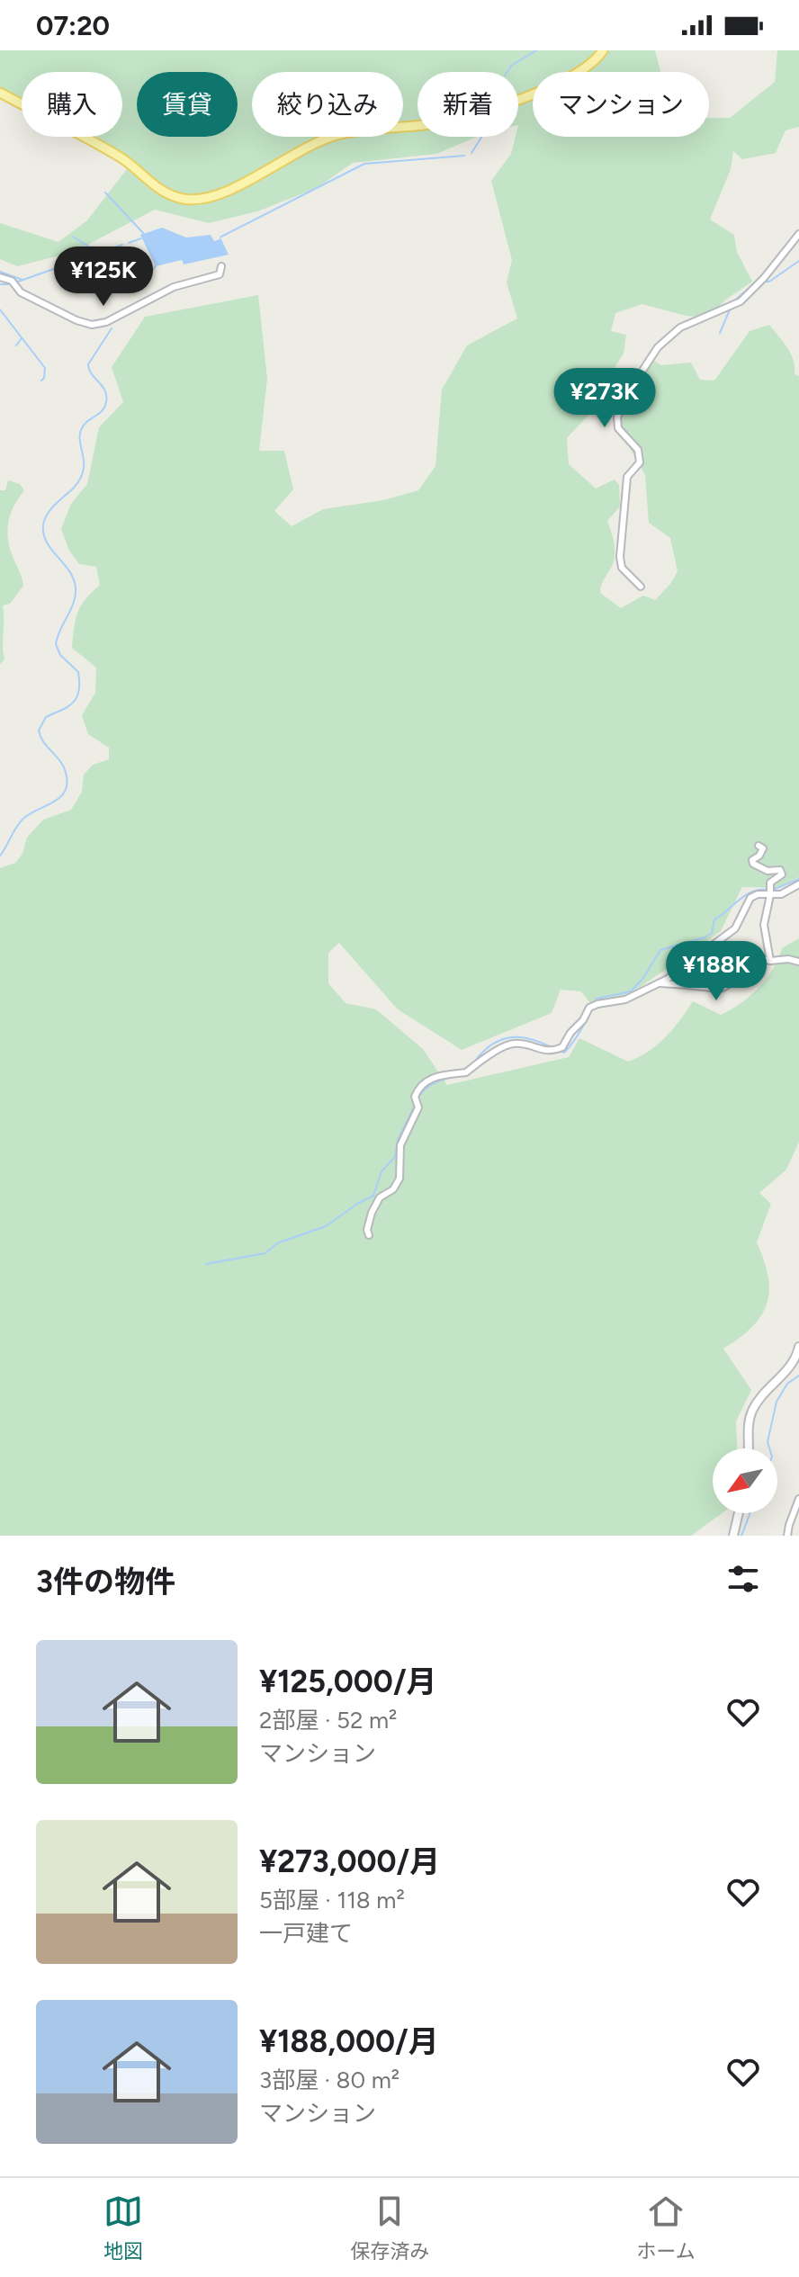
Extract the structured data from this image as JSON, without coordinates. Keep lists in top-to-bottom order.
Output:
{
  "north": "bottom left",
  "page": {
    "status": "07:20",
    "chip": [
      "購入",
      "賃貸",
      "絞り込み",
      "新着",
      "マンション"
    ],
    "price": ["¥125K", "¥273K", "¥188K"],
    "heading": "3件の物件",
    "list": [
      {
        "name": "¥125,000/月",
        "note": "2部屋 · 52 m² · マンション"
      },
      {
        "name": "¥273,000/月",
        "note": "5部屋 · 118 m² · 一戸建て"
      },
      {
        "name": "¥188,000/月",
        "note": "3部屋 · 80 m² · マンション"
      }
    ],
    "tabs": ["地図", "保存済み", "ホーム"]
  }
}
